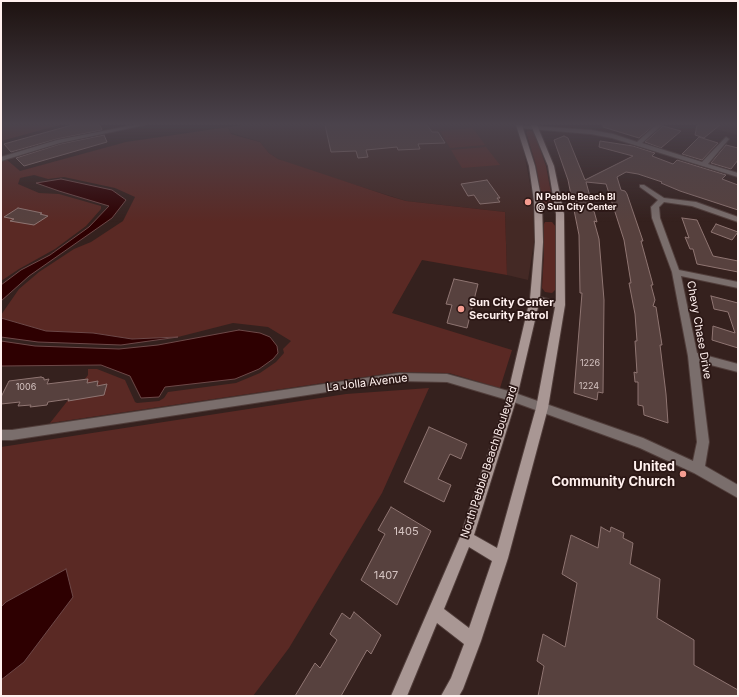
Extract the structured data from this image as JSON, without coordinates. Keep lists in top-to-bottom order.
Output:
{
  "streets": {
    "street": ["Chevy Chase Drive", "La Jolla Avenue", "North Pebble Beach Boulevard"]
  },
  "crossings": [
    ["Chevy Chase Drive", "La Jolla Avenue"],
    ["La Jolla Avenue", "North Pebble Beach Boulevard"]
  ],
  "places": ["N Pebble Beach Bl @ Sun City Center", "Sun City Center Security Patrol", "United Community Church"],
  "house_numbers": [
    "1226",
    "1224",
    "1006",
    "1405",
    "1407"
  ]
}
